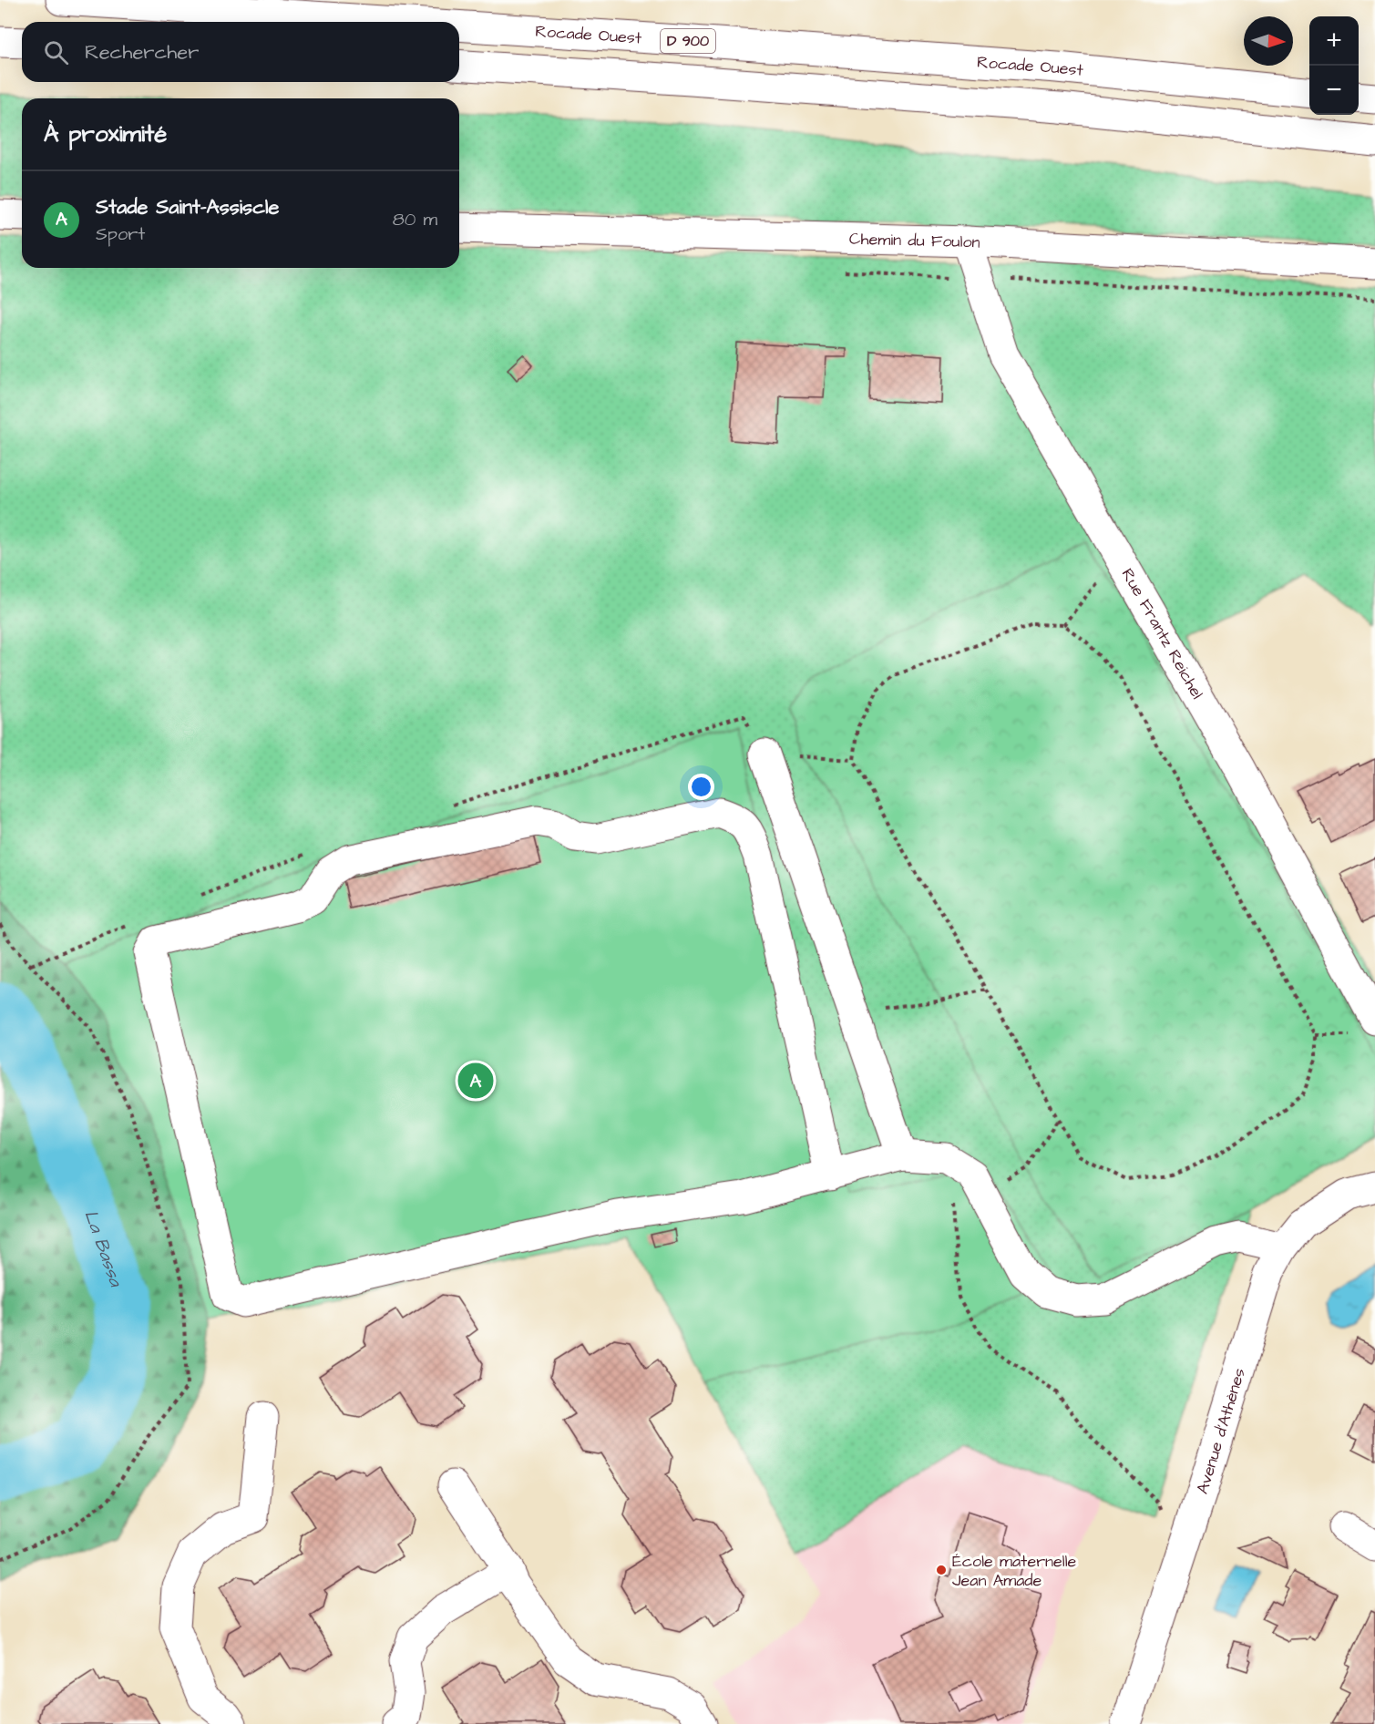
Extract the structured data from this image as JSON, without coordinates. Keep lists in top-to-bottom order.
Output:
{
  "streets": {
    "main road": [
      "Rocade Ouest",
      "D 900",
      "Chemin du Foulon",
      "Rue Frantz Reichel",
      "Avenue d'Athènes"
    ]
  },
  "crossings": [
    ["Chemin du Foulon", "Rue Frantz Reichel"]
  ],
  "water": ["La Bassa"],
  "places": ["École maternelle Jean Amade"],
  "north": "right",
  "page": {
    "map_buttons": ["+", "−"],
    "search": "Rechercher",
    "heading": "À proximité",
    "list": [
      {
        "mark": "A",
        "name": "Stade Saint-Assiscle",
        "note": "Sport",
        "value": "80 m"
      }
    ],
    "pins": "A"
  }
}
